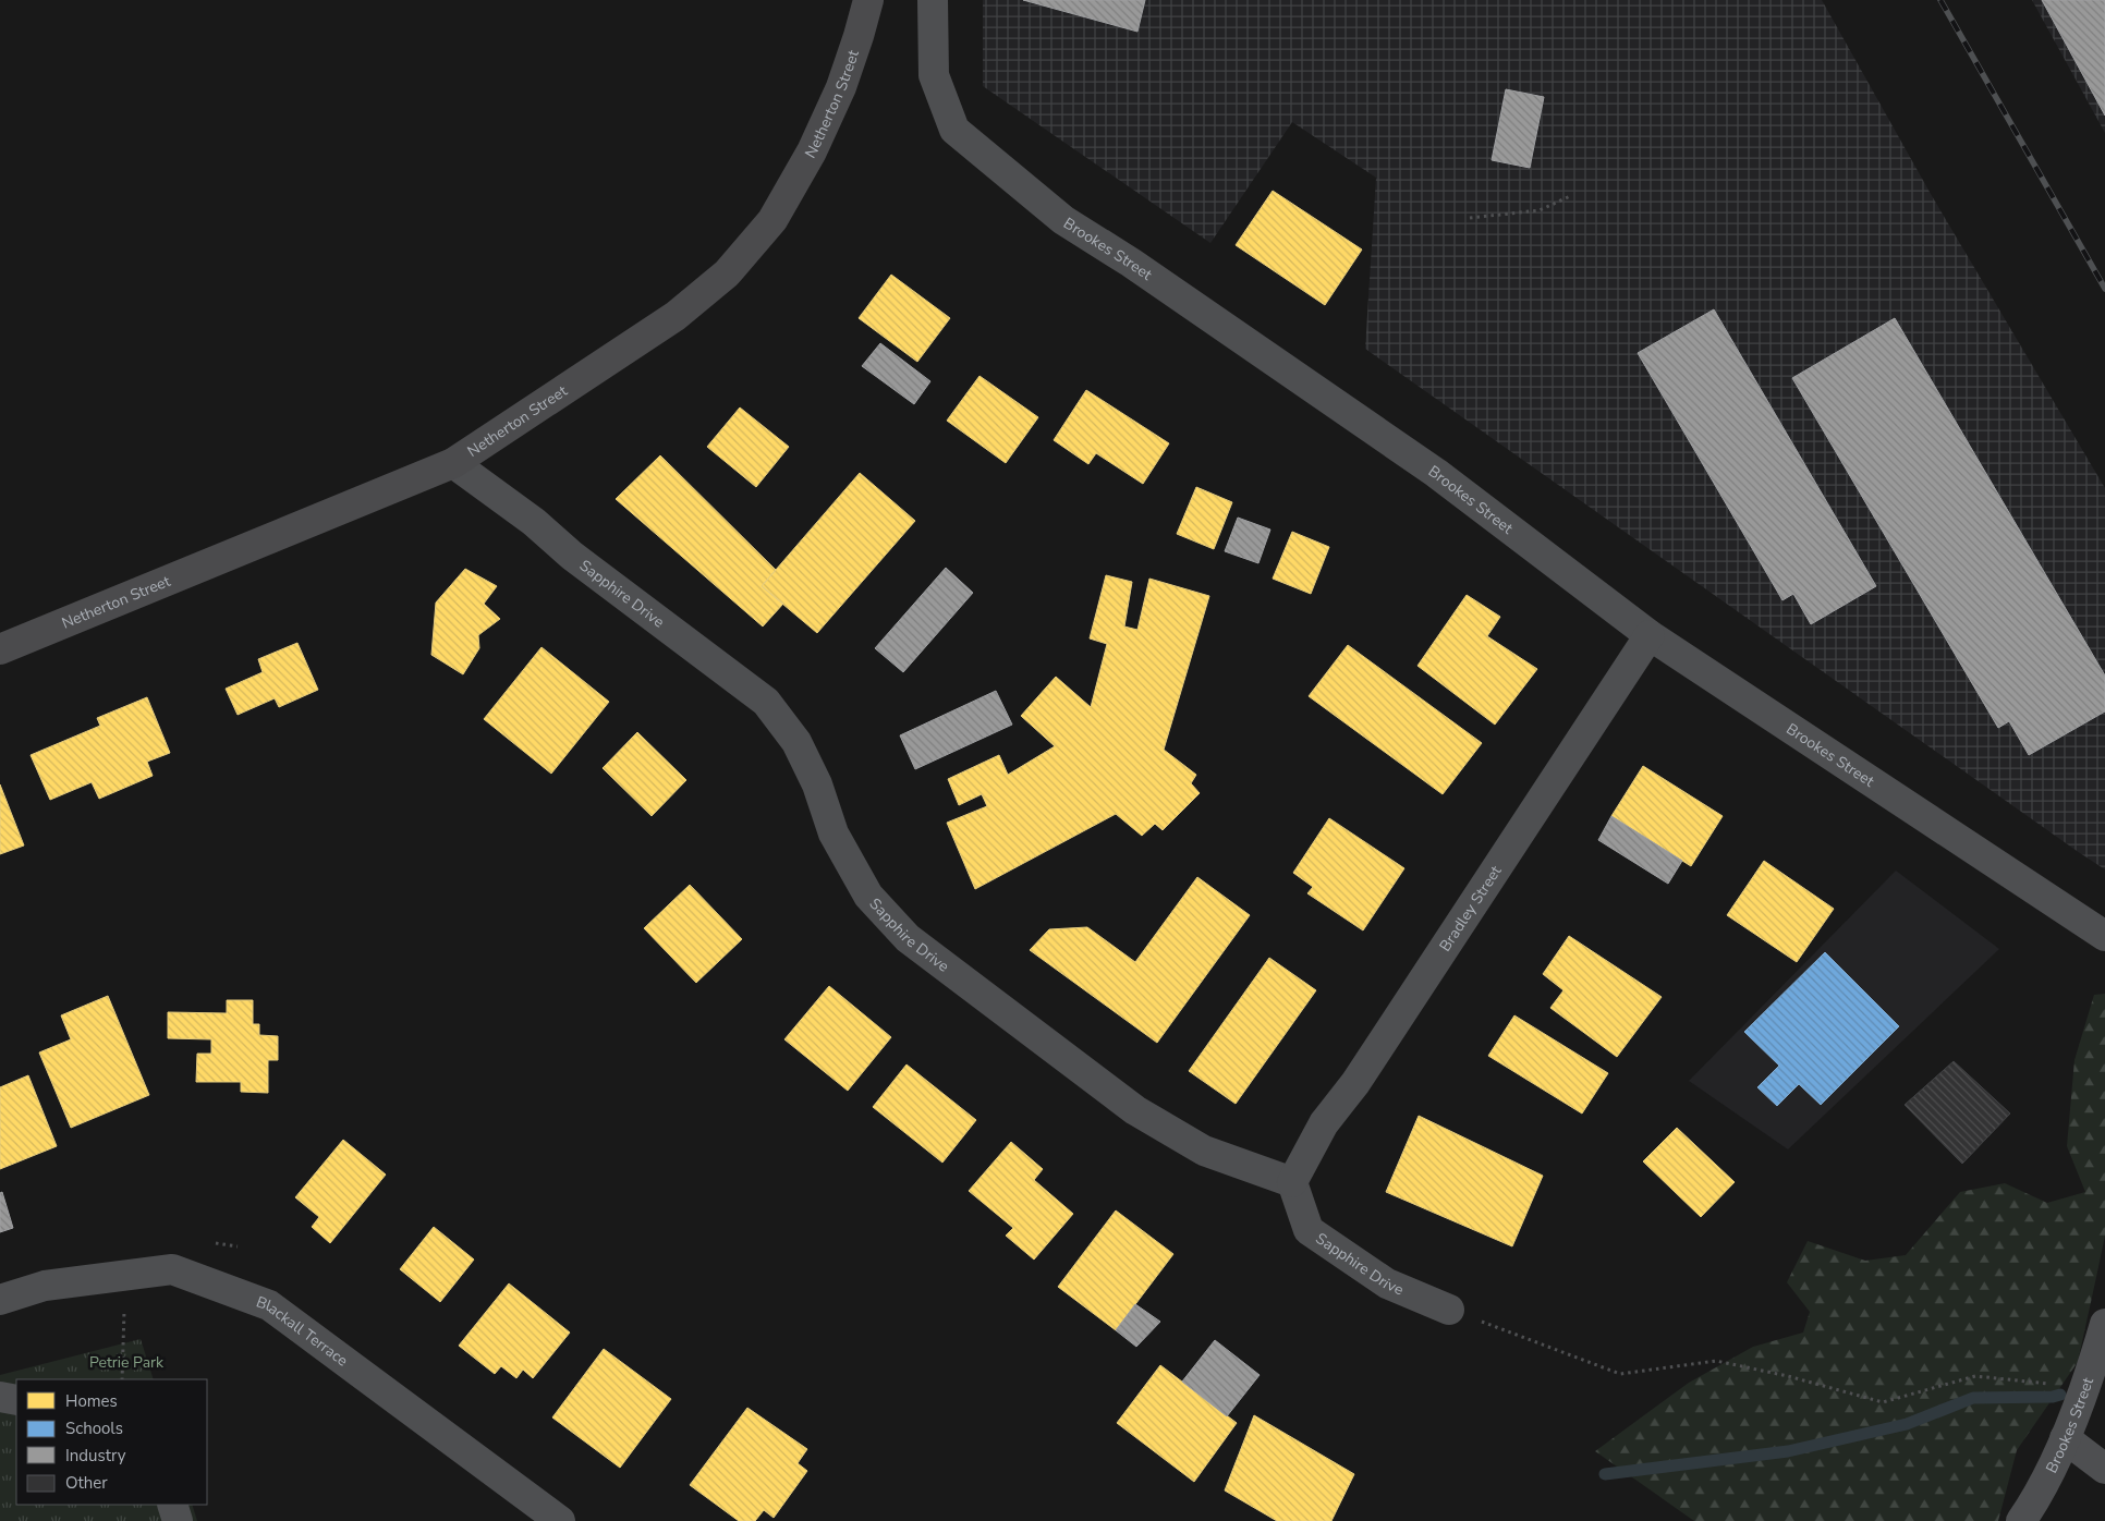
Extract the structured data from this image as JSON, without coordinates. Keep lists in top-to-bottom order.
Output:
{
  "streets": {
    "main road": ["Netherton Street"],
    "street": [
      "Brookes Street",
      "Sapphire Drive",
      "Bradley Street",
      "Blackall Terrace"
    ]
  },
  "crossings": [
    ["Netherton Street", "Sapphire Drive"],
    ["Brookes Street", "Bradley Street"],
    ["Sapphire Drive", "Bradley Street"]
  ],
  "parks": ["Petrie Park"],
  "legend": [
    "Homes",
    "Schools",
    "Industry",
    "Other"
  ]
}
